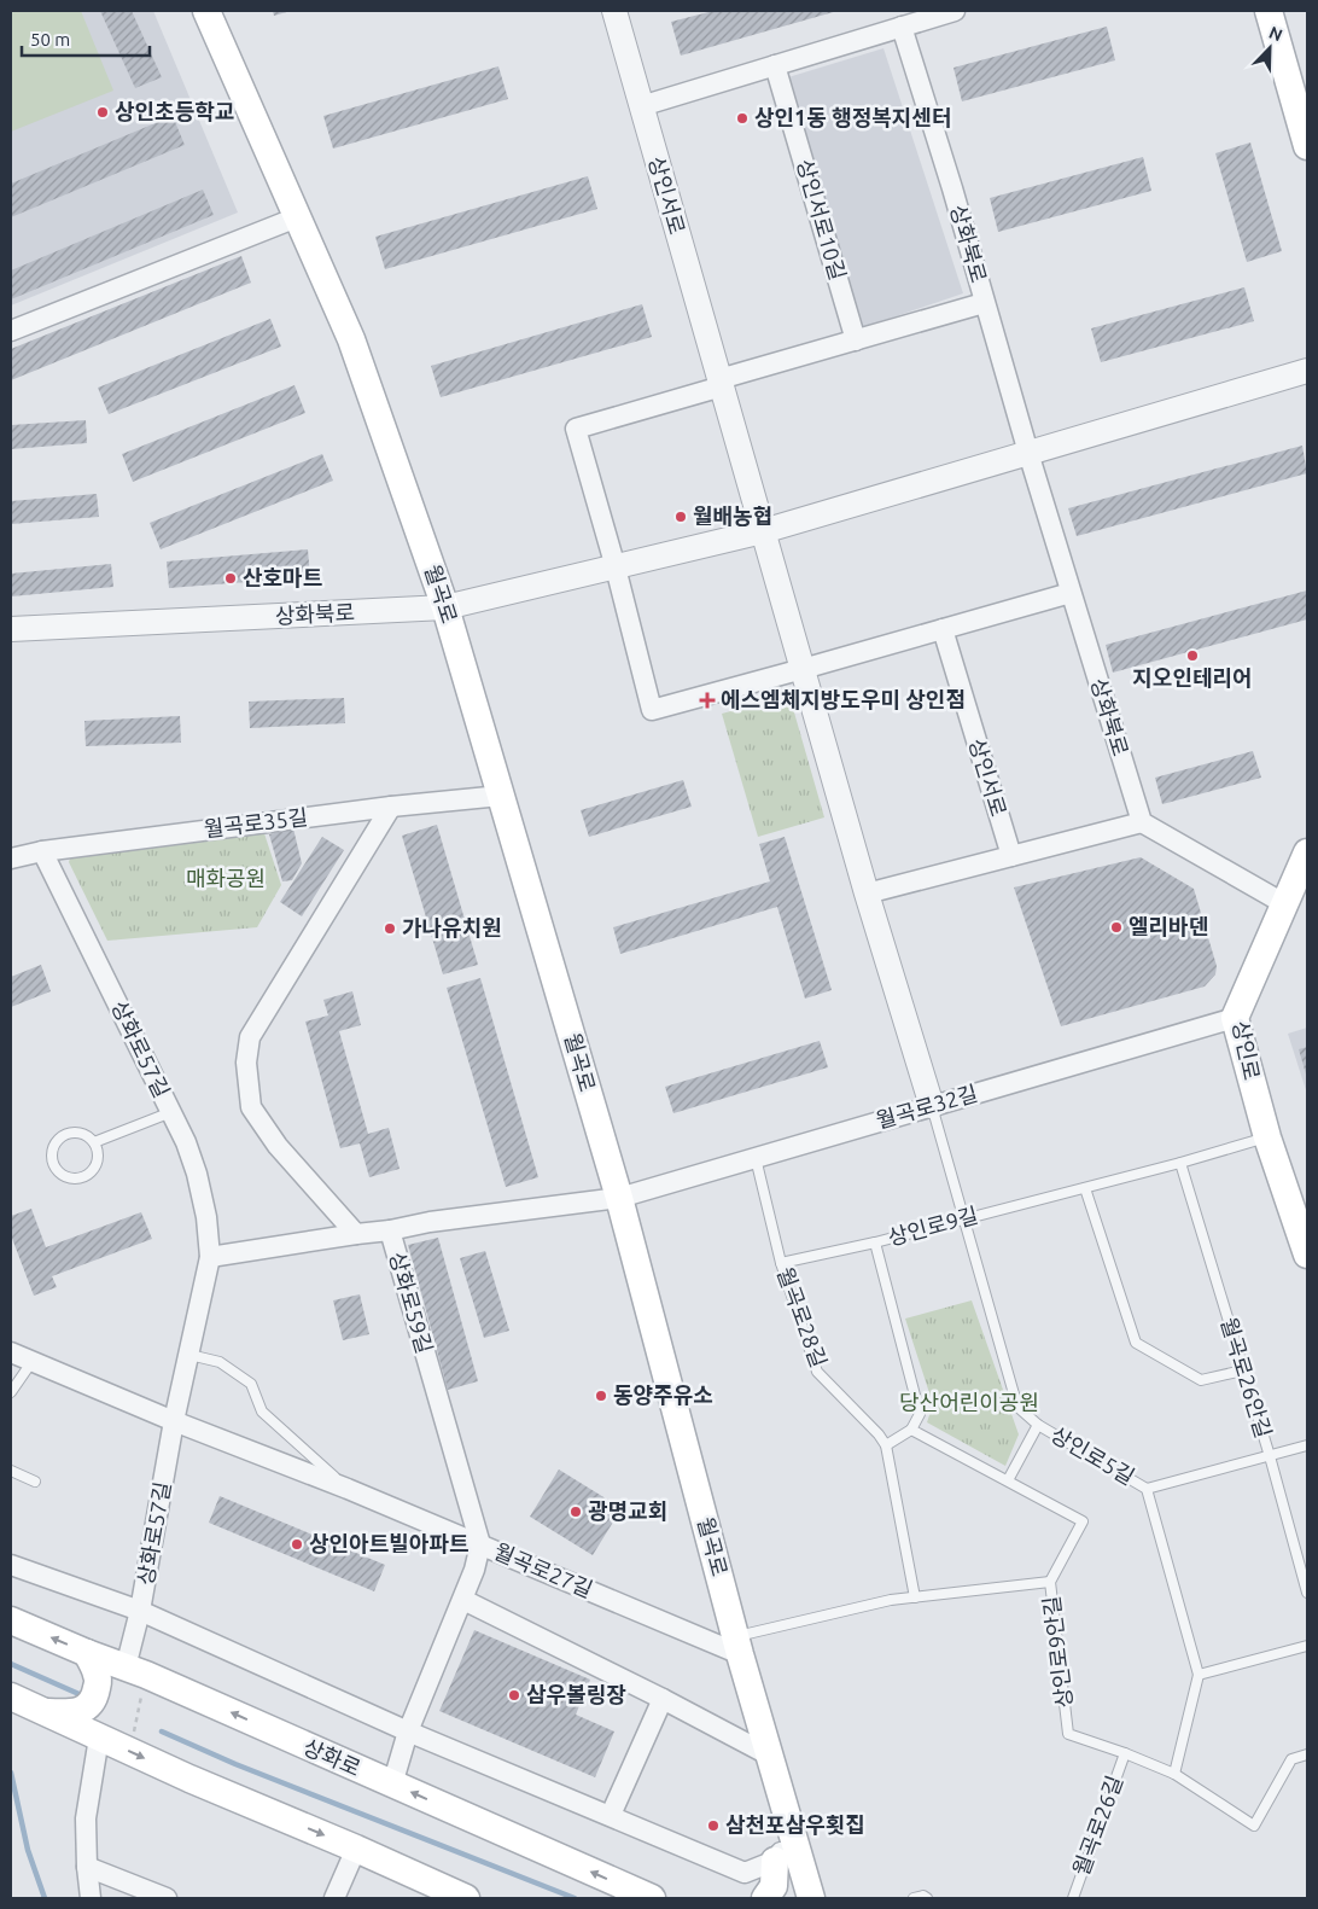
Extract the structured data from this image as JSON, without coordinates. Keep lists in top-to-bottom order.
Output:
{
  "streets": {
    "main road": ["월곡로", "상인로", "상화로"],
    "street": [
      "상인서로",
      "상인서로10길",
      "상화북로",
      "월곡로35길",
      "상화로57길",
      "월곡로32길",
      "상화로59길",
      "월곡로27길"
    ],
    "lane": [
      "상인로9길",
      "월곡로28길",
      "월곡로26안길",
      "상인로5길",
      "상인로9안길",
      "월곡로26길"
    ]
  },
  "crossings": [
    ["상인서로", "상화북로"],
    ["상인서로", "월곡로32길"],
    ["상인서로", "상인로5길"],
    ["상화북로", "월곡로"],
    ["월곡로", "월곡로35길"],
    ["월곡로", "월곡로32길"],
    ["월곡로", "월곡로27길"],
    ["월곡로35길", "상화로57길"],
    ["상화로57길", "월곡로27길"],
    ["상화로57길", "상화로"],
    ["상인로", "월곡로32길"],
    ["상인로", "상인로9길"],
    ["월곡로32길", "월곡로28길"],
    ["월곡로32길", "상인로5길"],
    ["상인로9길", "월곡로28길"],
    ["상인로9길", "월곡로26안길"],
    ["상인로9길", "상인로5길"],
    ["상화로59길", "월곡로27길"],
    ["상인로5길", "상인로9안길"],
    ["상인로9안길", "월곡로26길"]
  ],
  "parks": ["매화공원", "당산어린이공원"],
  "places": {
    "other": [
      "상인초등학교",
      "상인1동 행정복지센터",
      "월배농협",
      "산호마트",
      "지오인테리어",
      "엘리바덴",
      "가나유치원",
      "동양주유소",
      "광명교회",
      "상인아트빌아파트",
      "삼우볼링장",
      "삼천포삼우횟집"
    ],
    "health": ["에스엠체지방도우미 상인점"]
  },
  "scale_bar": "50 m",
  "north": "top right"
}
